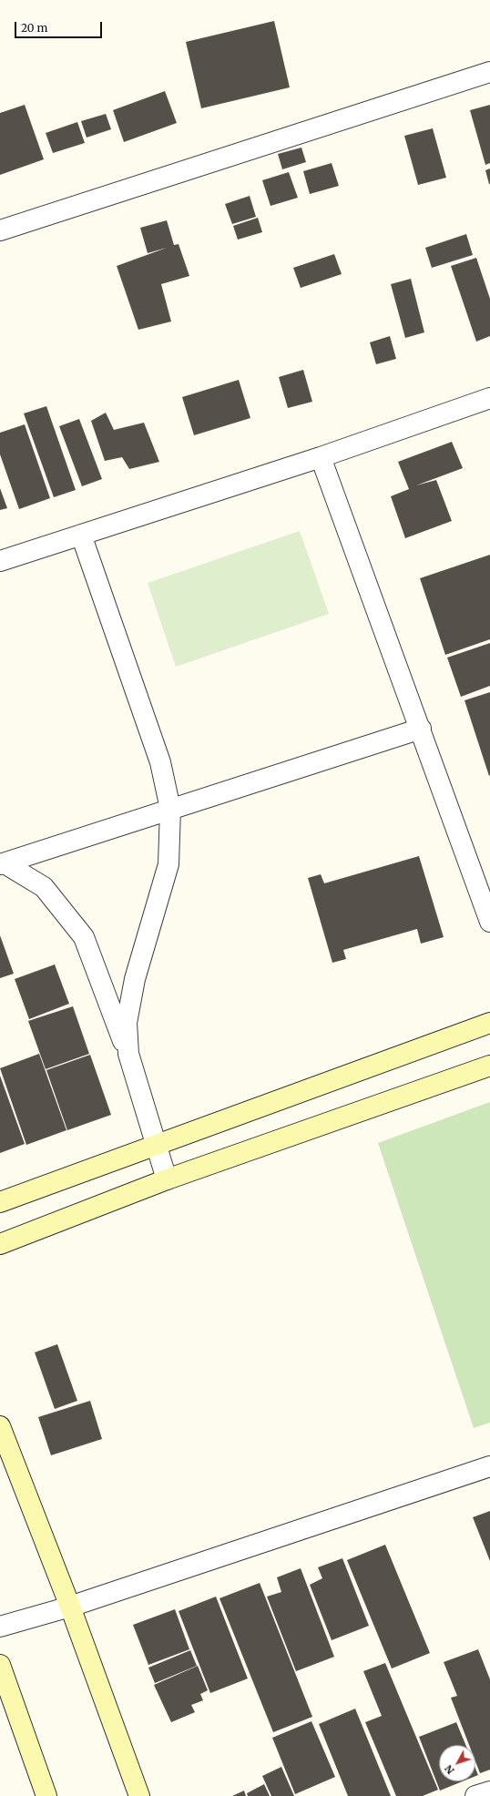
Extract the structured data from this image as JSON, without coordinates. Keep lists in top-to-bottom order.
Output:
{
  "scale_bar": "20 m",
  "north": "bottom left"
}
